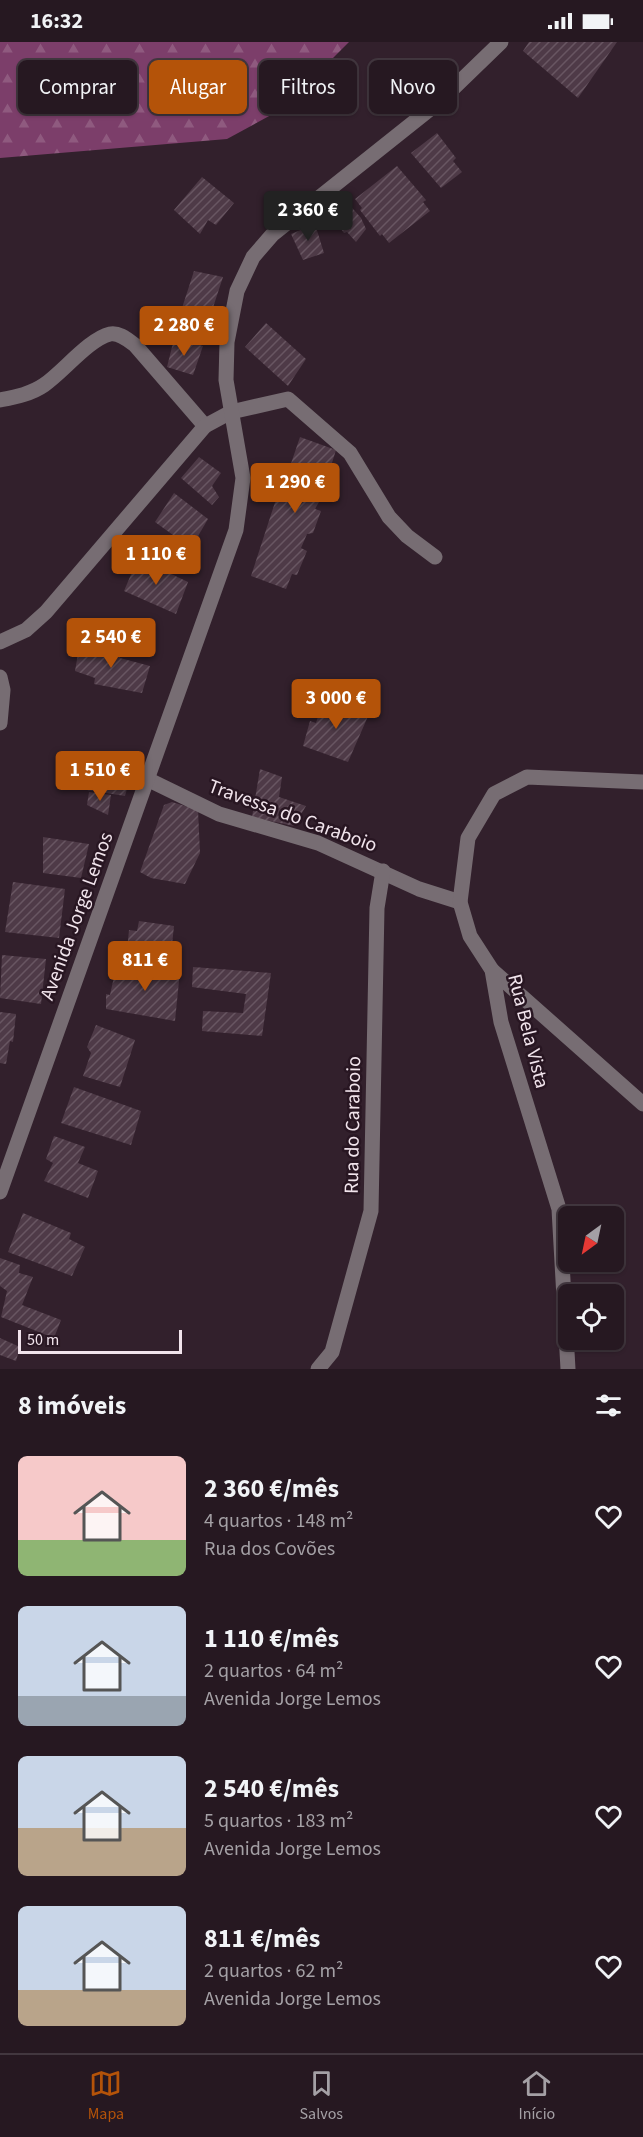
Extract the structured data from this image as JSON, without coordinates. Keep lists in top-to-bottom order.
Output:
{
  "streets": {
    "street": [
      "Travessa do Caraboio",
      "Avenida Jorge Lemos",
      "Rua Bela Vista",
      "Rua do Caraboio"
    ]
  },
  "crossings": [
    ["Travessa do Caraboio", "Avenida Jorge Lemos"],
    ["Travessa do Caraboio", "Rua Bela Vista"],
    ["Travessa do Caraboio", "Rua do Caraboio"]
  ],
  "scale_bar": "50 m",
  "north": "bottom left",
  "page": {
    "status": "16:32",
    "chip": [
      "Comprar",
      "Alugar",
      "Filtros",
      "Novo"
    ],
    "price": [
      "2 360 €",
      "2 280 €",
      "1 290 €",
      "1 110 €",
      "2 540 €",
      "3 000 €",
      "1 510 €",
      "811 €"
    ],
    "scale": "50 m",
    "heading": "8 imóveis",
    "list": [
      {
        "name": "2 360 €/mês",
        "note": "4 quartos · 148 m² · Rua dos Covões"
      },
      {
        "name": "1 110 €/mês",
        "note": "2 quartos · 64 m² · Avenida Jorge Lemos"
      },
      {
        "name": "2 540 €/mês",
        "note": "5 quartos · 183 m² · Avenida Jorge Lemos"
      },
      {
        "name": "811 €/mês",
        "note": "2 quartos · 62 m² · Avenida Jorge Lemos"
      }
    ],
    "tabs": ["Mapa", "Salvos", "Início"]
  }
}
